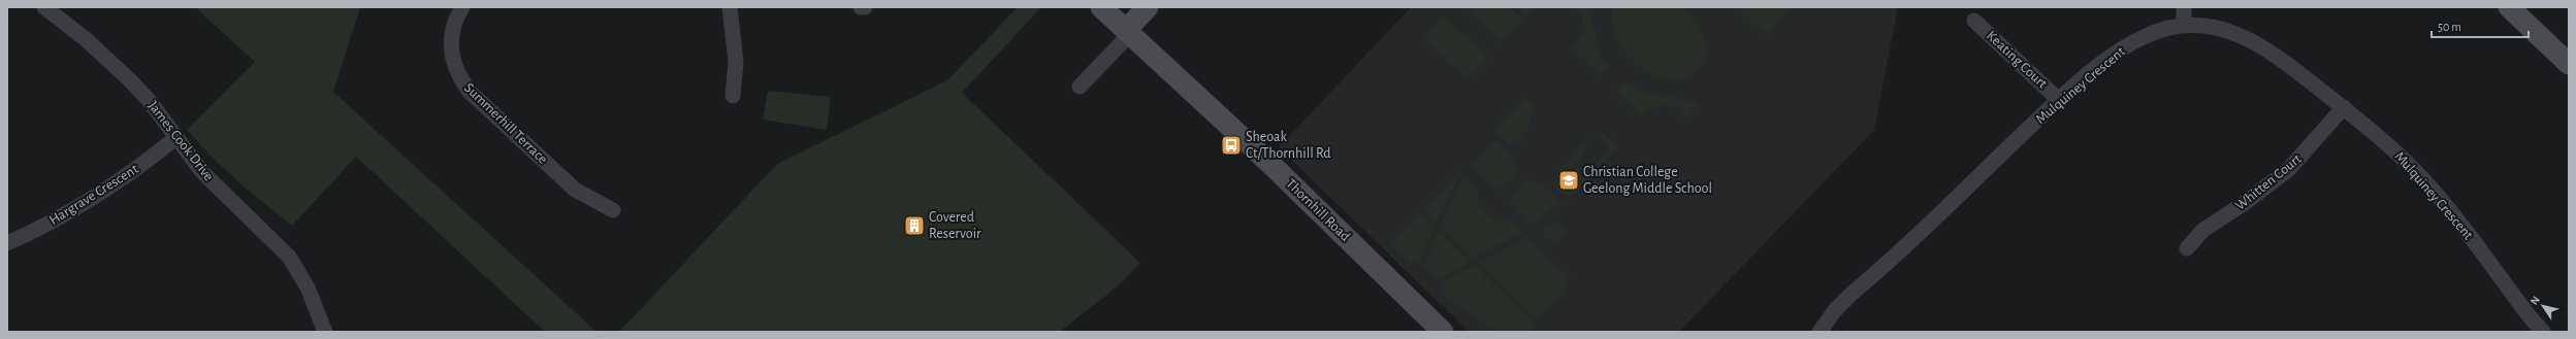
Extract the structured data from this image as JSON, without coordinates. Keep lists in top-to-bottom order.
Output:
{
  "streets": {
    "street": [
      "Keating Court",
      "Mulquiney Crescent",
      "Summerhill Terrace",
      "James Cook Drive",
      "Whitten Court",
      "Hargrave Crescent",
      "Thornhill Road"
    ]
  },
  "crossings": [
    ["Keating Court", "Mulquiney Crescent"],
    ["Mulquiney Crescent", "Whitten Court"],
    ["James Cook Drive", "Hargrave Crescent"]
  ],
  "places": {
    "bus stop": ["Sheoak Ct/Thornhill Rd"],
    "school or university": ["Christian College Geelong Middle School"],
    "building": ["Covered Reservoir"]
  },
  "scale_bar": "50 m",
  "north": "top left"
}
